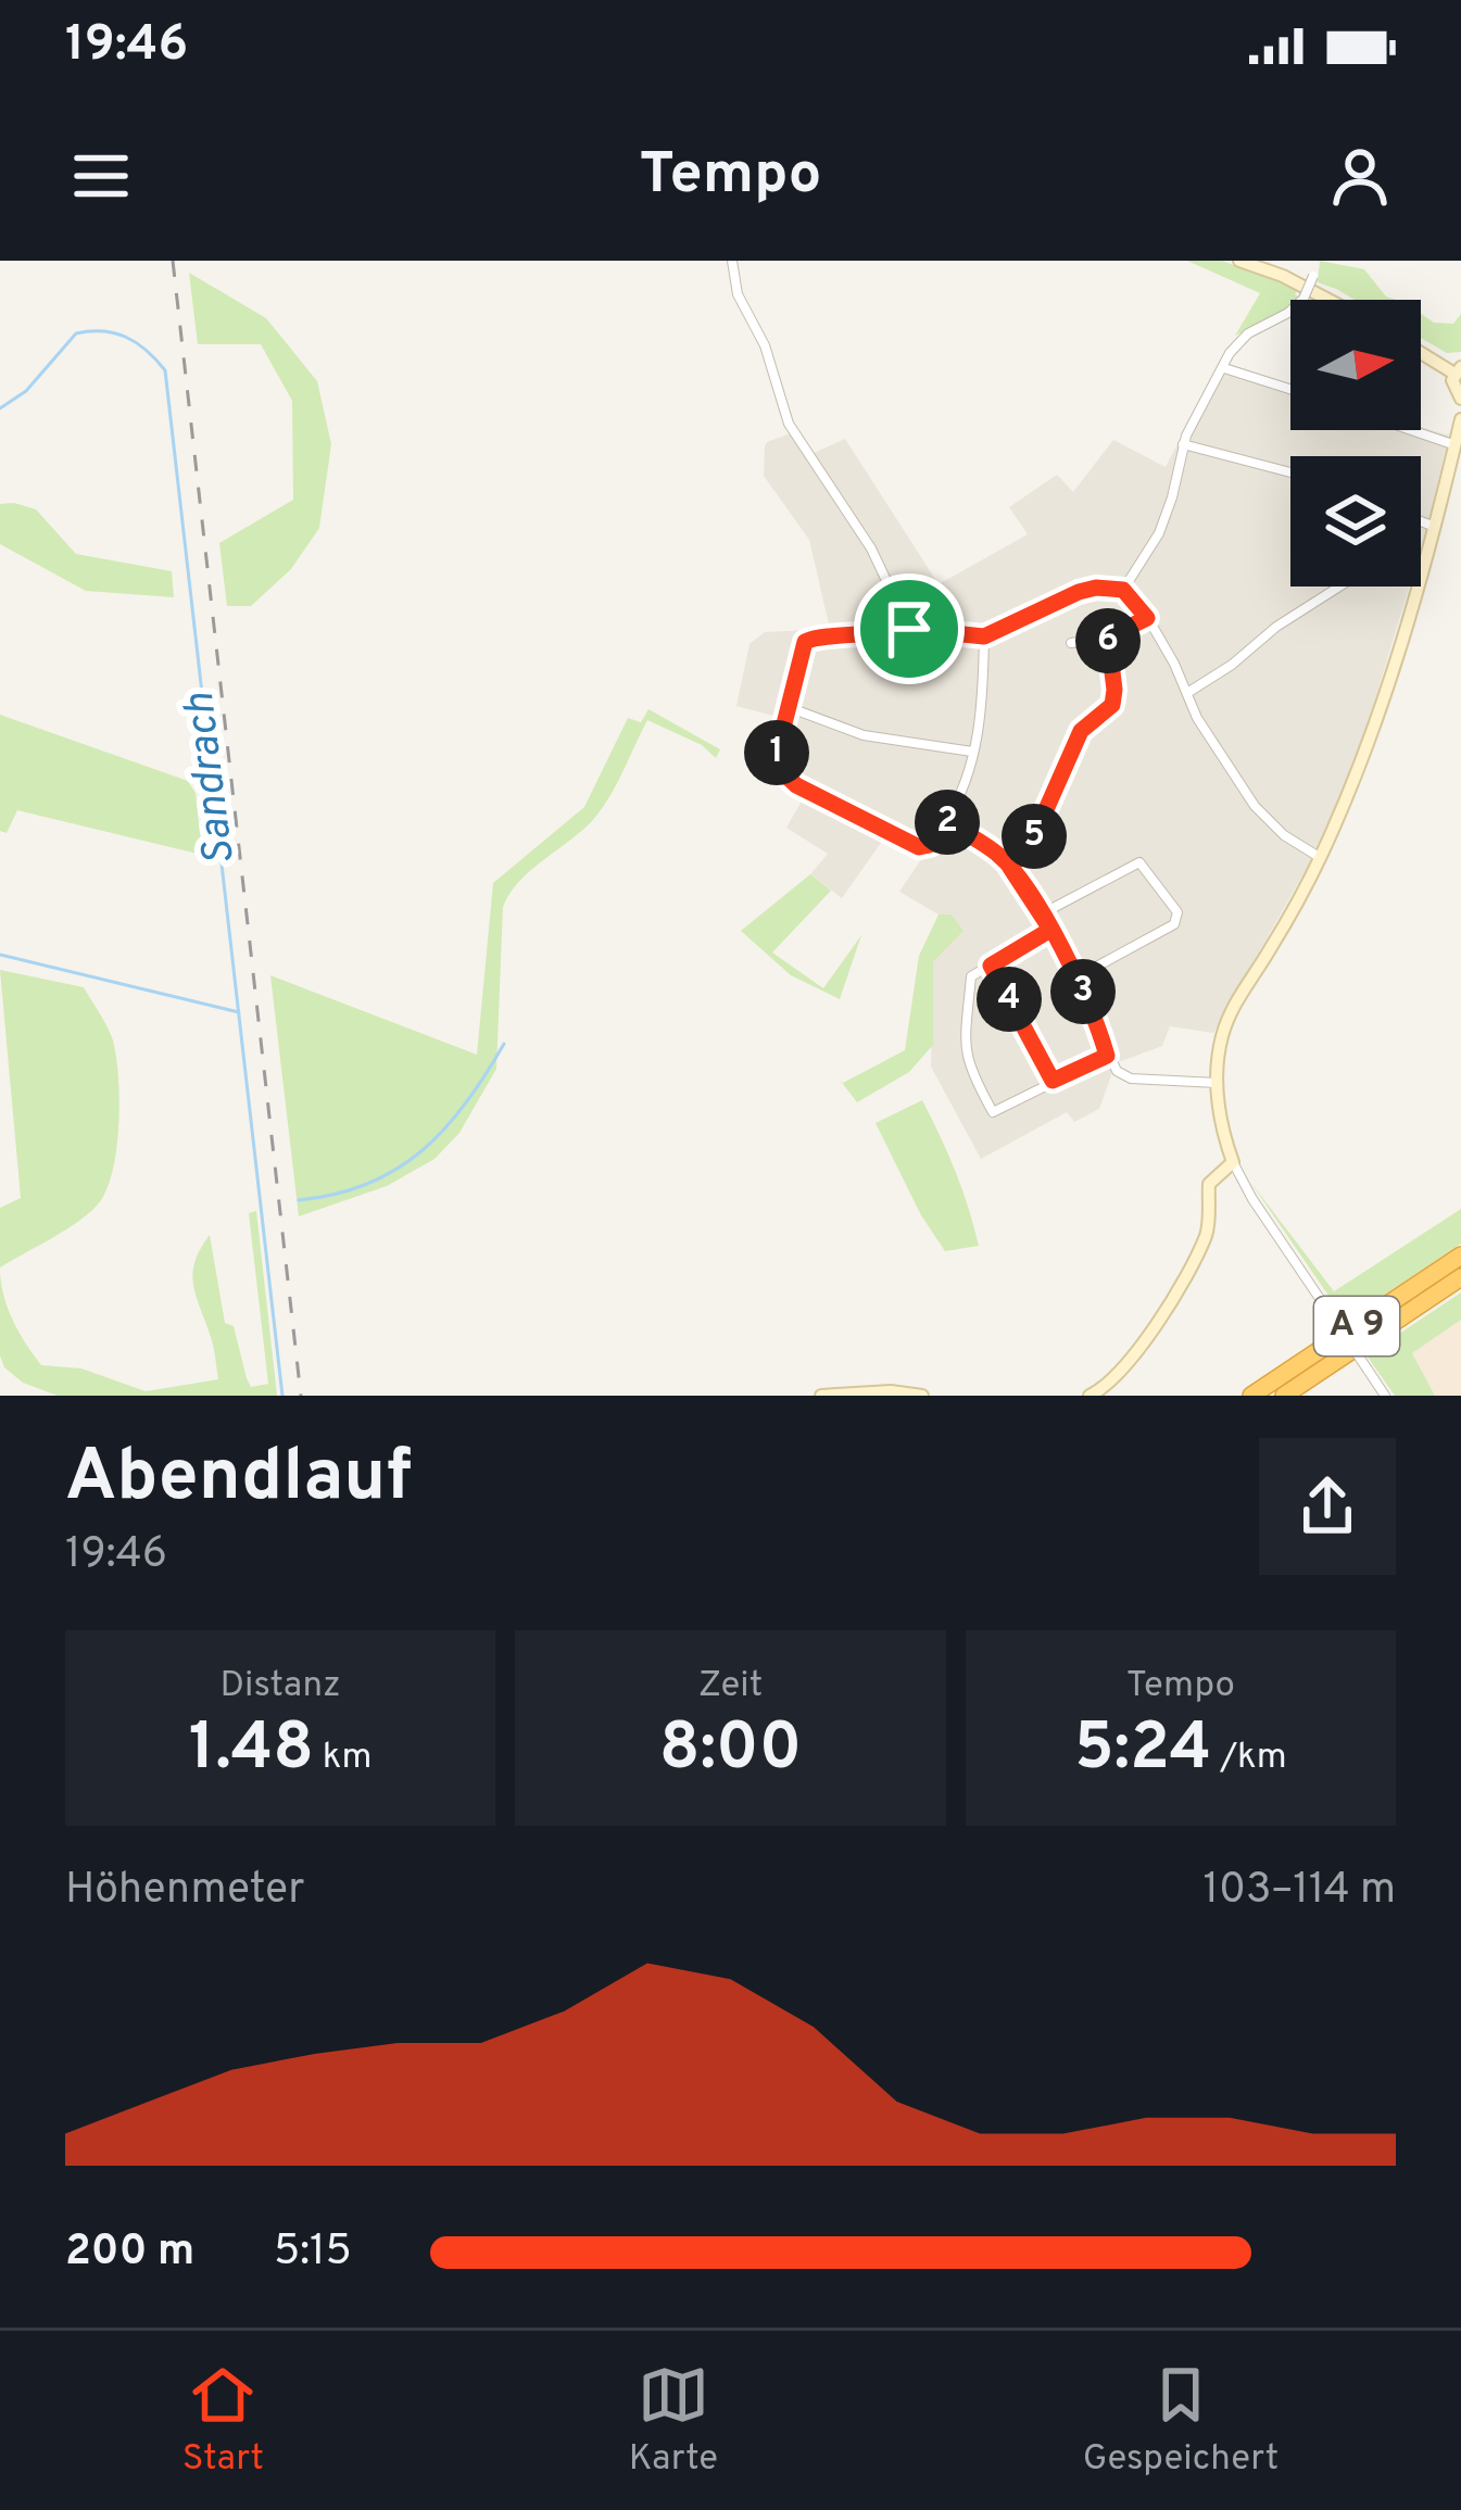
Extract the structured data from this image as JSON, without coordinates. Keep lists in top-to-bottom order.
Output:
{
  "streets": {
    "highway": ["A 9"]
  },
  "water": ["Sandrach"],
  "north": "right",
  "page": {
    "status": "19:46",
    "header": "Tempo",
    "pins": [
      "6",
      "1",
      "2",
      "5",
      "3",
      "4"
    ],
    "heading": ["Abendlauf", "19:46"],
    "stats": [
      ["Distanz", "1.48 km"],
      ["Zeit", "8:00"],
      ["Tempo", "5:24 /km"]
    ],
    "chart": ["Höhenmeter", "103–114 m"],
    "list": [
      {
        "name": "200 m",
        "note": "5:15"
      }
    ],
    "tabs": ["Start", "Karte", "Gespeichert"]
  }
}
